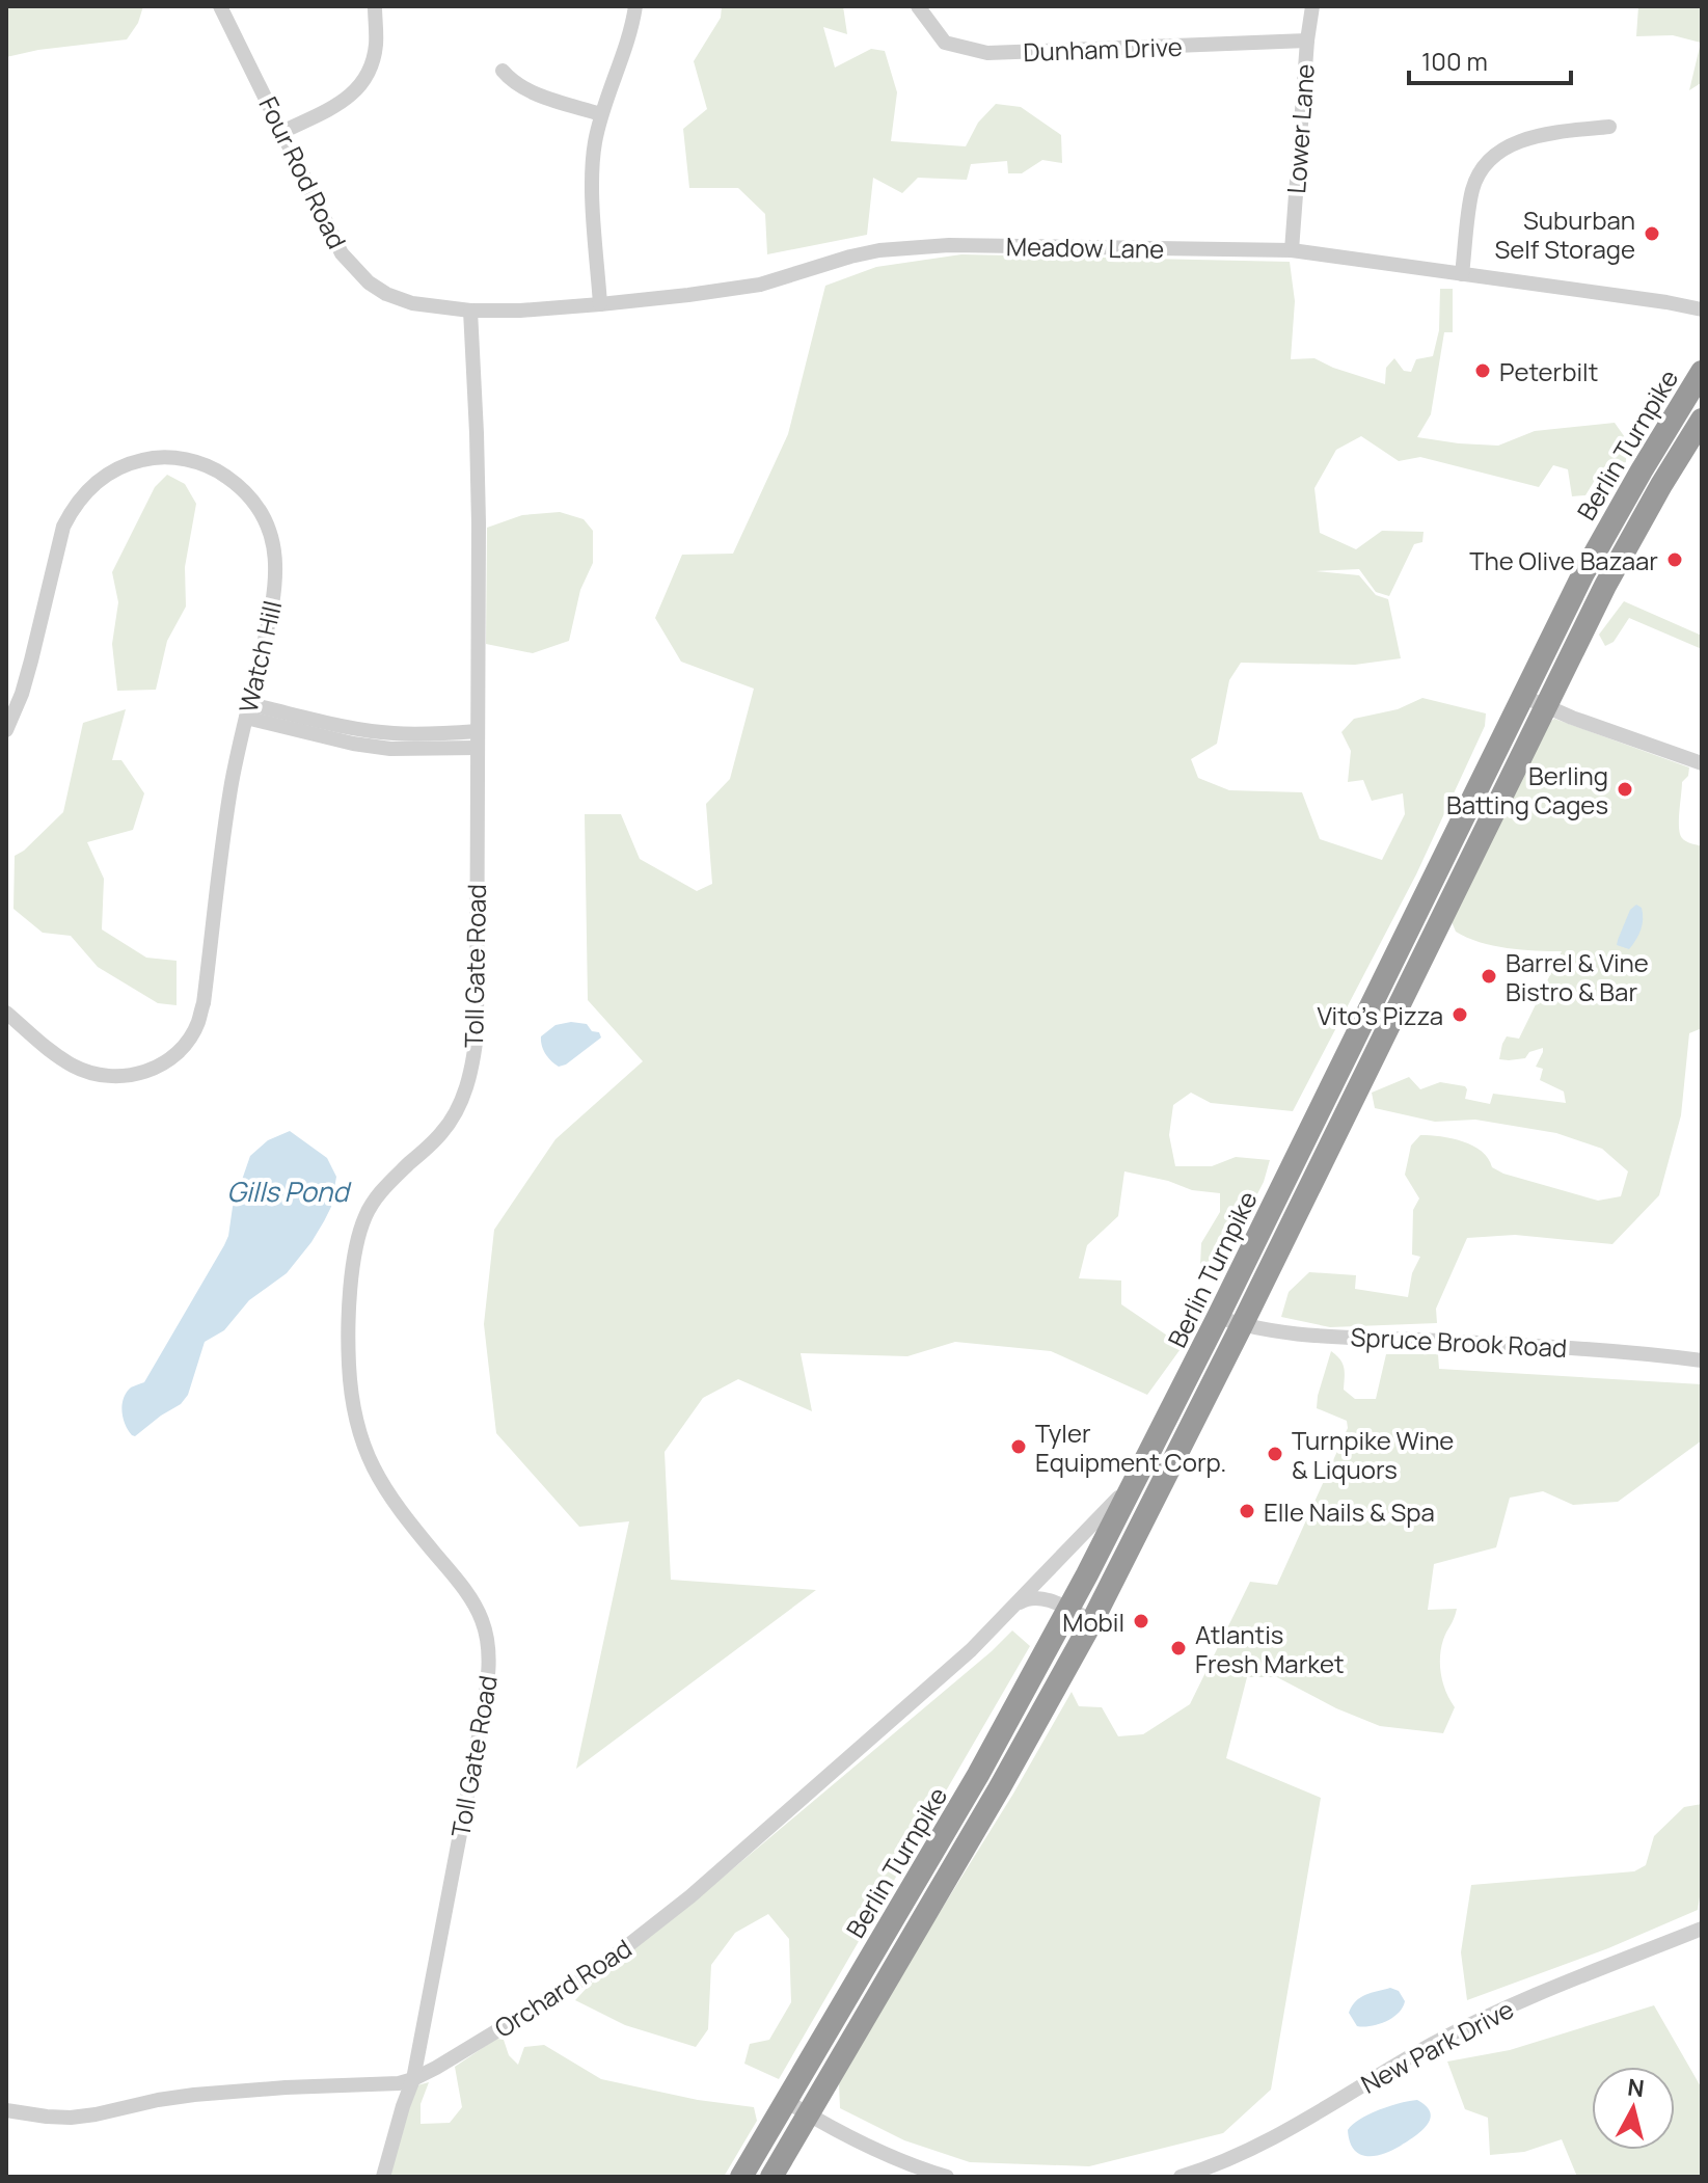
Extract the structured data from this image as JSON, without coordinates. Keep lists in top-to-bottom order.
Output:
{
  "streets": {
    "highway": ["Berlin Turnpike"],
    "street": [
      "Dunham Drive",
      "Lower Lane",
      "Four Rod Road",
      "Meadow Lane",
      "Watch Hill",
      "Toll Gate Road",
      "Spruce Brook Road",
      "Orchard Road",
      "New Park Drive"
    ]
  },
  "crossings": [
    ["Dunham Drive", "Lower Lane"],
    ["Lower Lane", "Meadow Lane"],
    ["Four Rod Road", "Meadow Lane"],
    ["Four Rod Road", "Toll Gate Road"],
    ["Meadow Lane", "Toll Gate Road"],
    ["Berlin Turnpike", "Spruce Brook Road"],
    ["Berlin Turnpike", "Orchard Road"],
    ["Toll Gate Road", "Orchard Road"]
  ],
  "water": ["Gills Pond"],
  "places": [
    "Suburban Self Storage",
    "Peterbilt",
    "The Olive Bazaar",
    "Berling Batting Cages",
    "Barrel & Vine Bistro & Bar",
    "Vito's Pizza",
    "Tyler Equipment Corp.",
    "Turnpike Wine & Liquors",
    "Elle Nails & Spa",
    "Mobil",
    "Atlantis Fresh Market"
  ],
  "scale_bar": "100 m",
  "north": "top"
}
